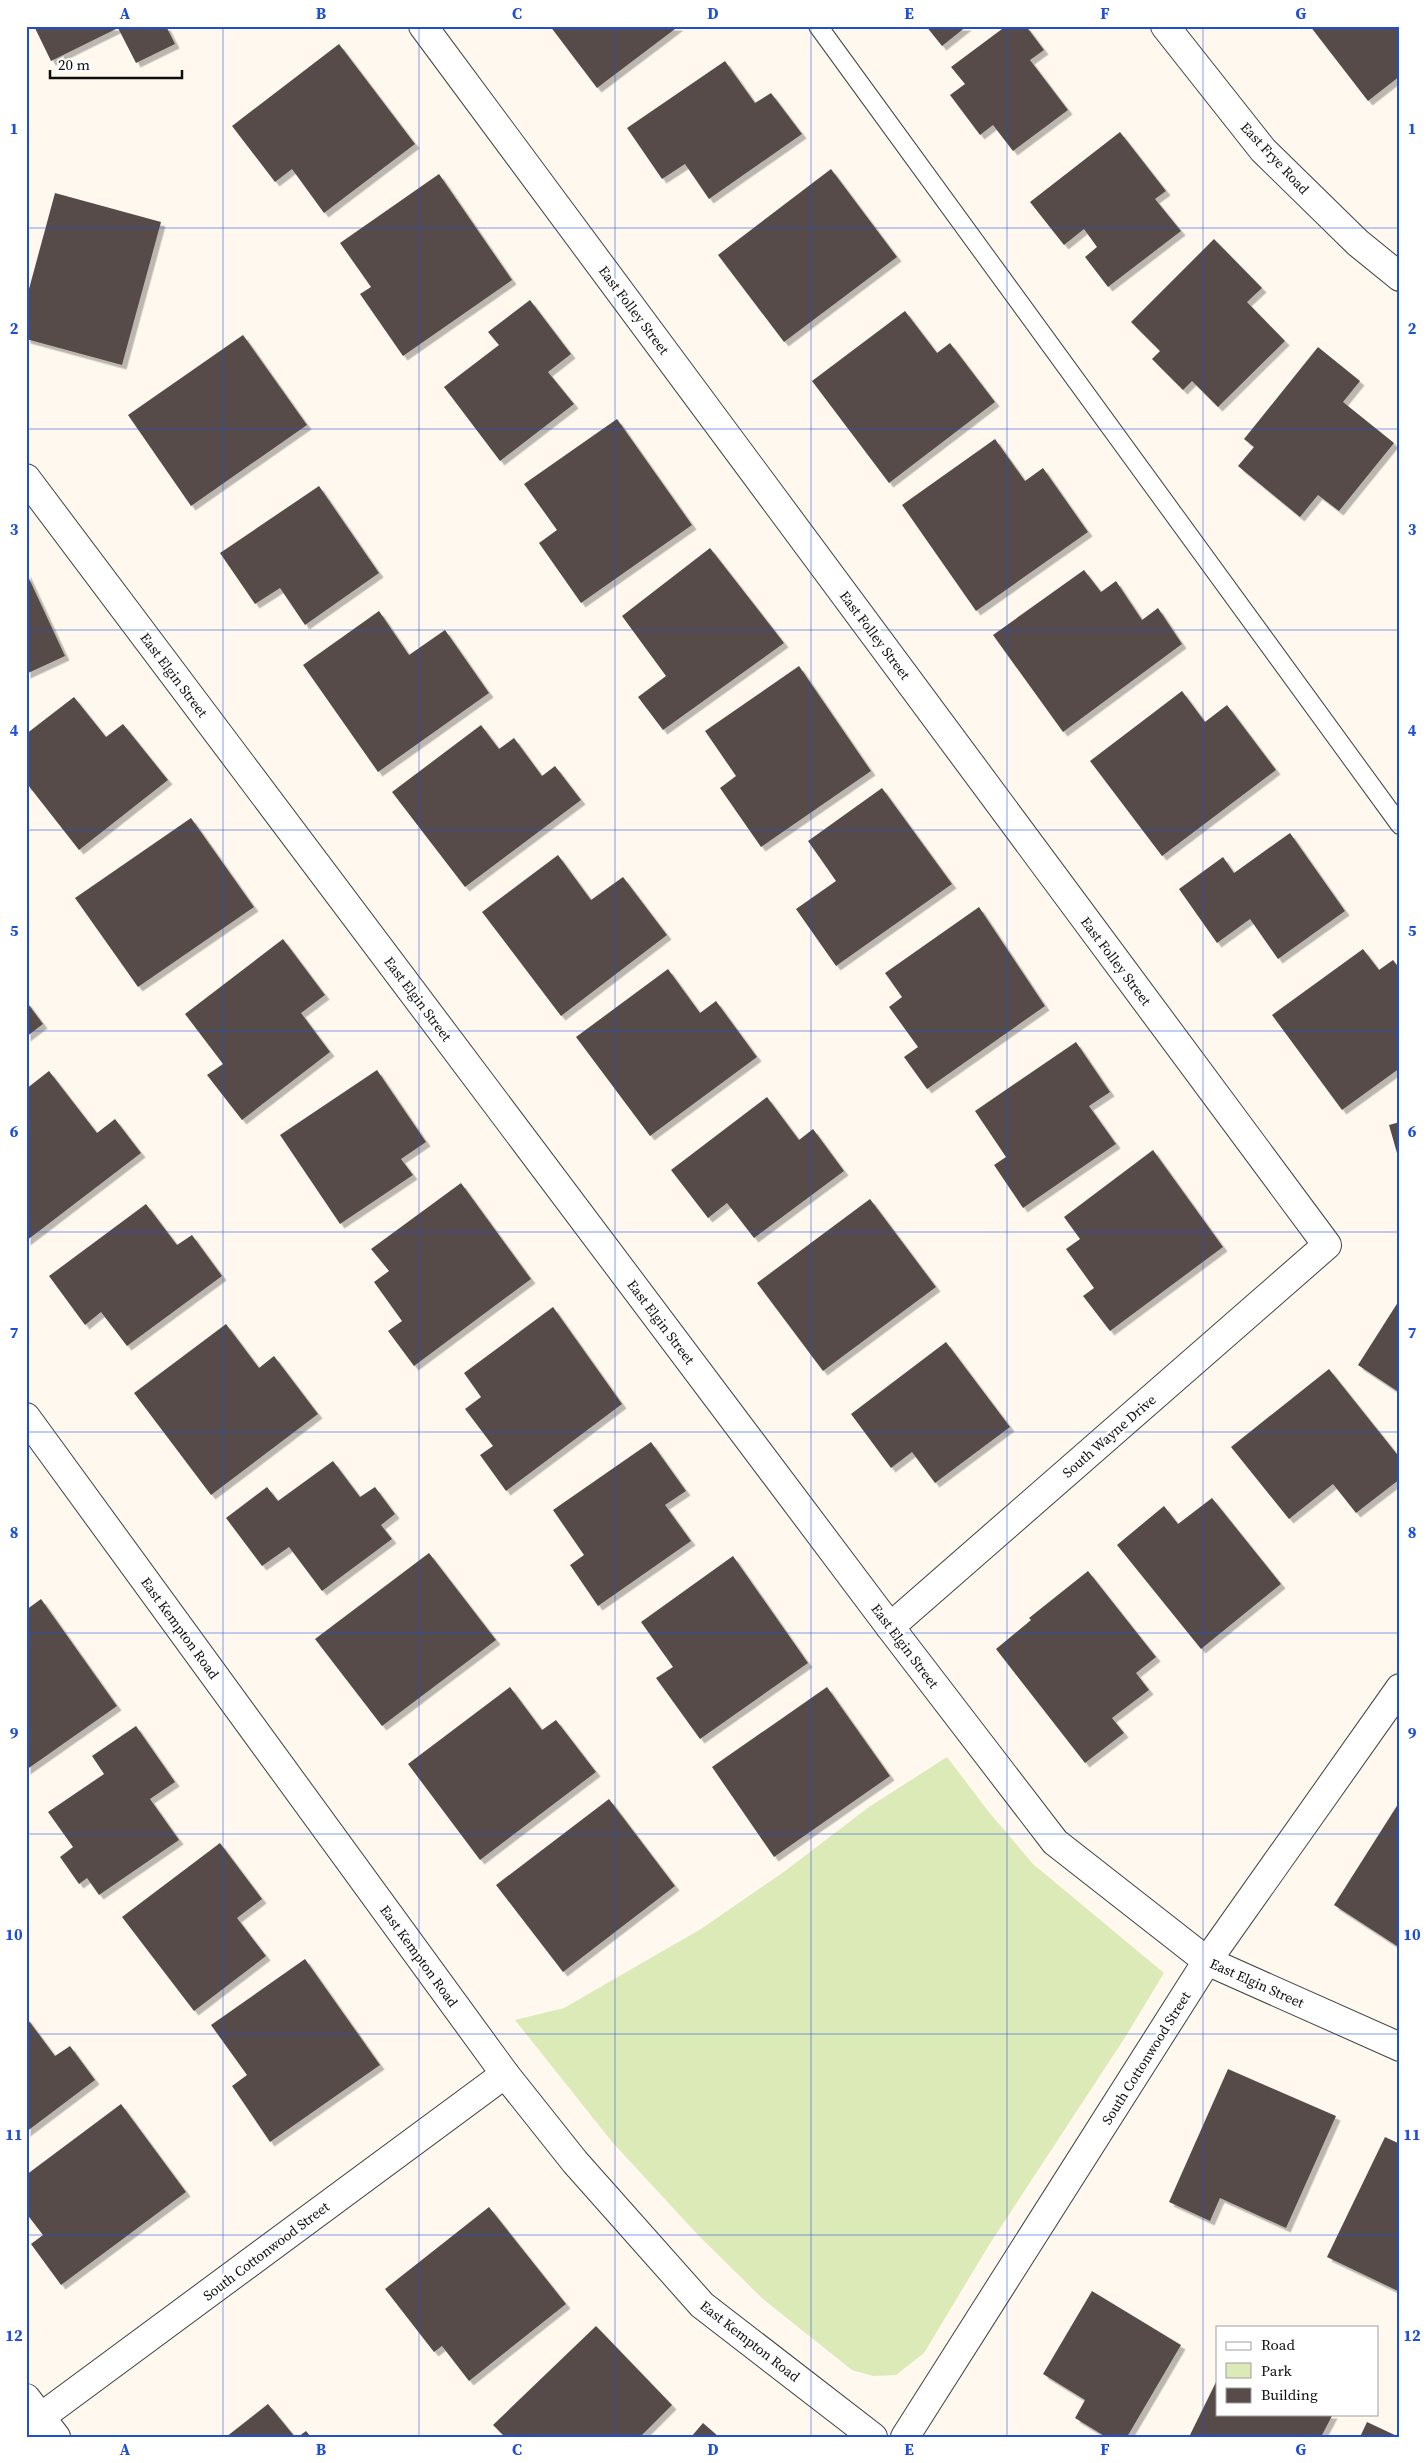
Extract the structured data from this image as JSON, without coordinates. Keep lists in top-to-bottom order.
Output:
{
  "streets": {
    "street": [
      "East Frye Road",
      "East Folley Street",
      "East Elgin Street",
      "South Wayne Drive",
      "East Kempton Road",
      "South Cottonwood Street"
    ]
  },
  "crossings": [
    ["East Folley Street", "South Wayne Drive"],
    ["East Elgin Street", "South Wayne Drive"],
    ["East Elgin Street", "South Cottonwood Street"],
    ["East Kempton Road", "South Cottonwood Street"]
  ],
  "legend": ["Road", "Park", "Building"],
  "scale_bar": "20 m",
  "grid": {
    "columns": [
      "A",
      "B",
      "C",
      "D",
      "E",
      "F",
      "G"
    ],
    "rows": [
      "1",
      "2",
      "3",
      "4",
      "5",
      "6",
      "7",
      "8",
      "9",
      "10",
      "11",
      "12"
    ]
  }
}
